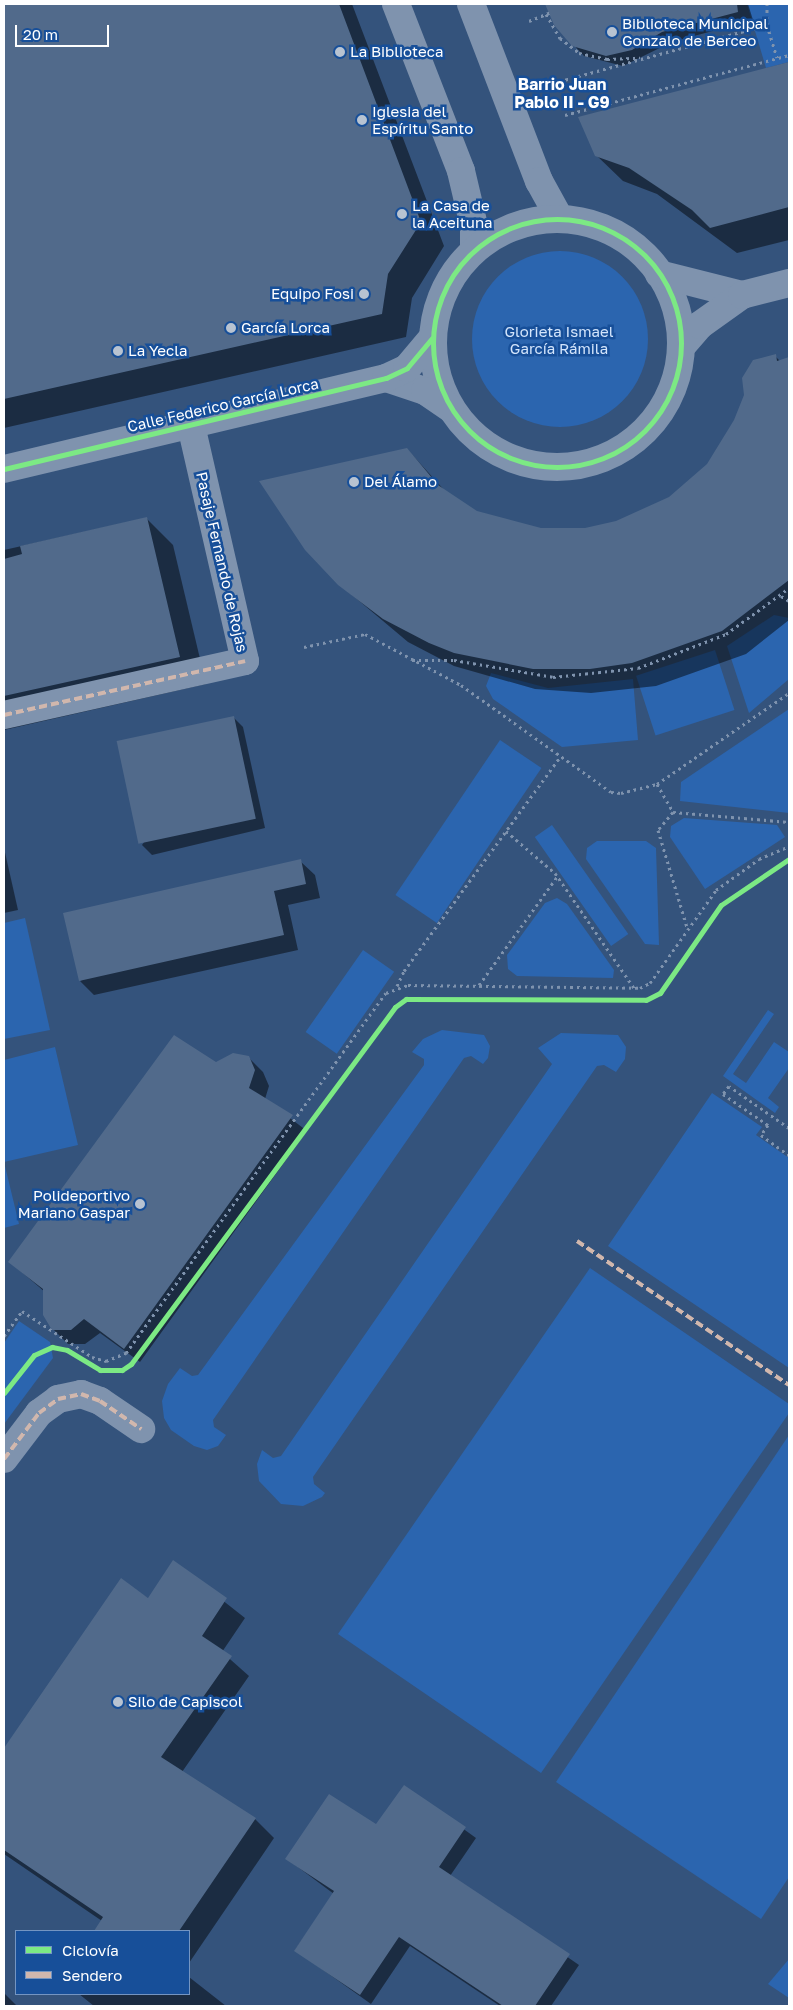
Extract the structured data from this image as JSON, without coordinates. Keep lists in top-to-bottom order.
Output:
{
  "streets": {
    "street": ["Calle Federico García Lorca", "Pasaje Fernando de Rojas"]
  },
  "crossings": [
    ["Calle Federico García Lorca", "Pasaje Fernando de Rojas"]
  ],
  "districts": ["Barrio Juan Pablo II - G9"],
  "parks": ["Glorieta Ismael García Rámila"],
  "places": [
    "Biblioteca Municipal Gonzalo de Berceo",
    "La Biblioteca",
    "Iglesia del Espíritu Santo",
    "La Casa de la Aceituna",
    "Equipo Fosi",
    "García Lorca",
    "La Yecla",
    "Del Álamo",
    "Polideportivo Mariano Gaspar",
    "Silo de Capiscol"
  ],
  "legend": ["Ciclovía", "Sendero"],
  "scale_bar": "20 m"
}
